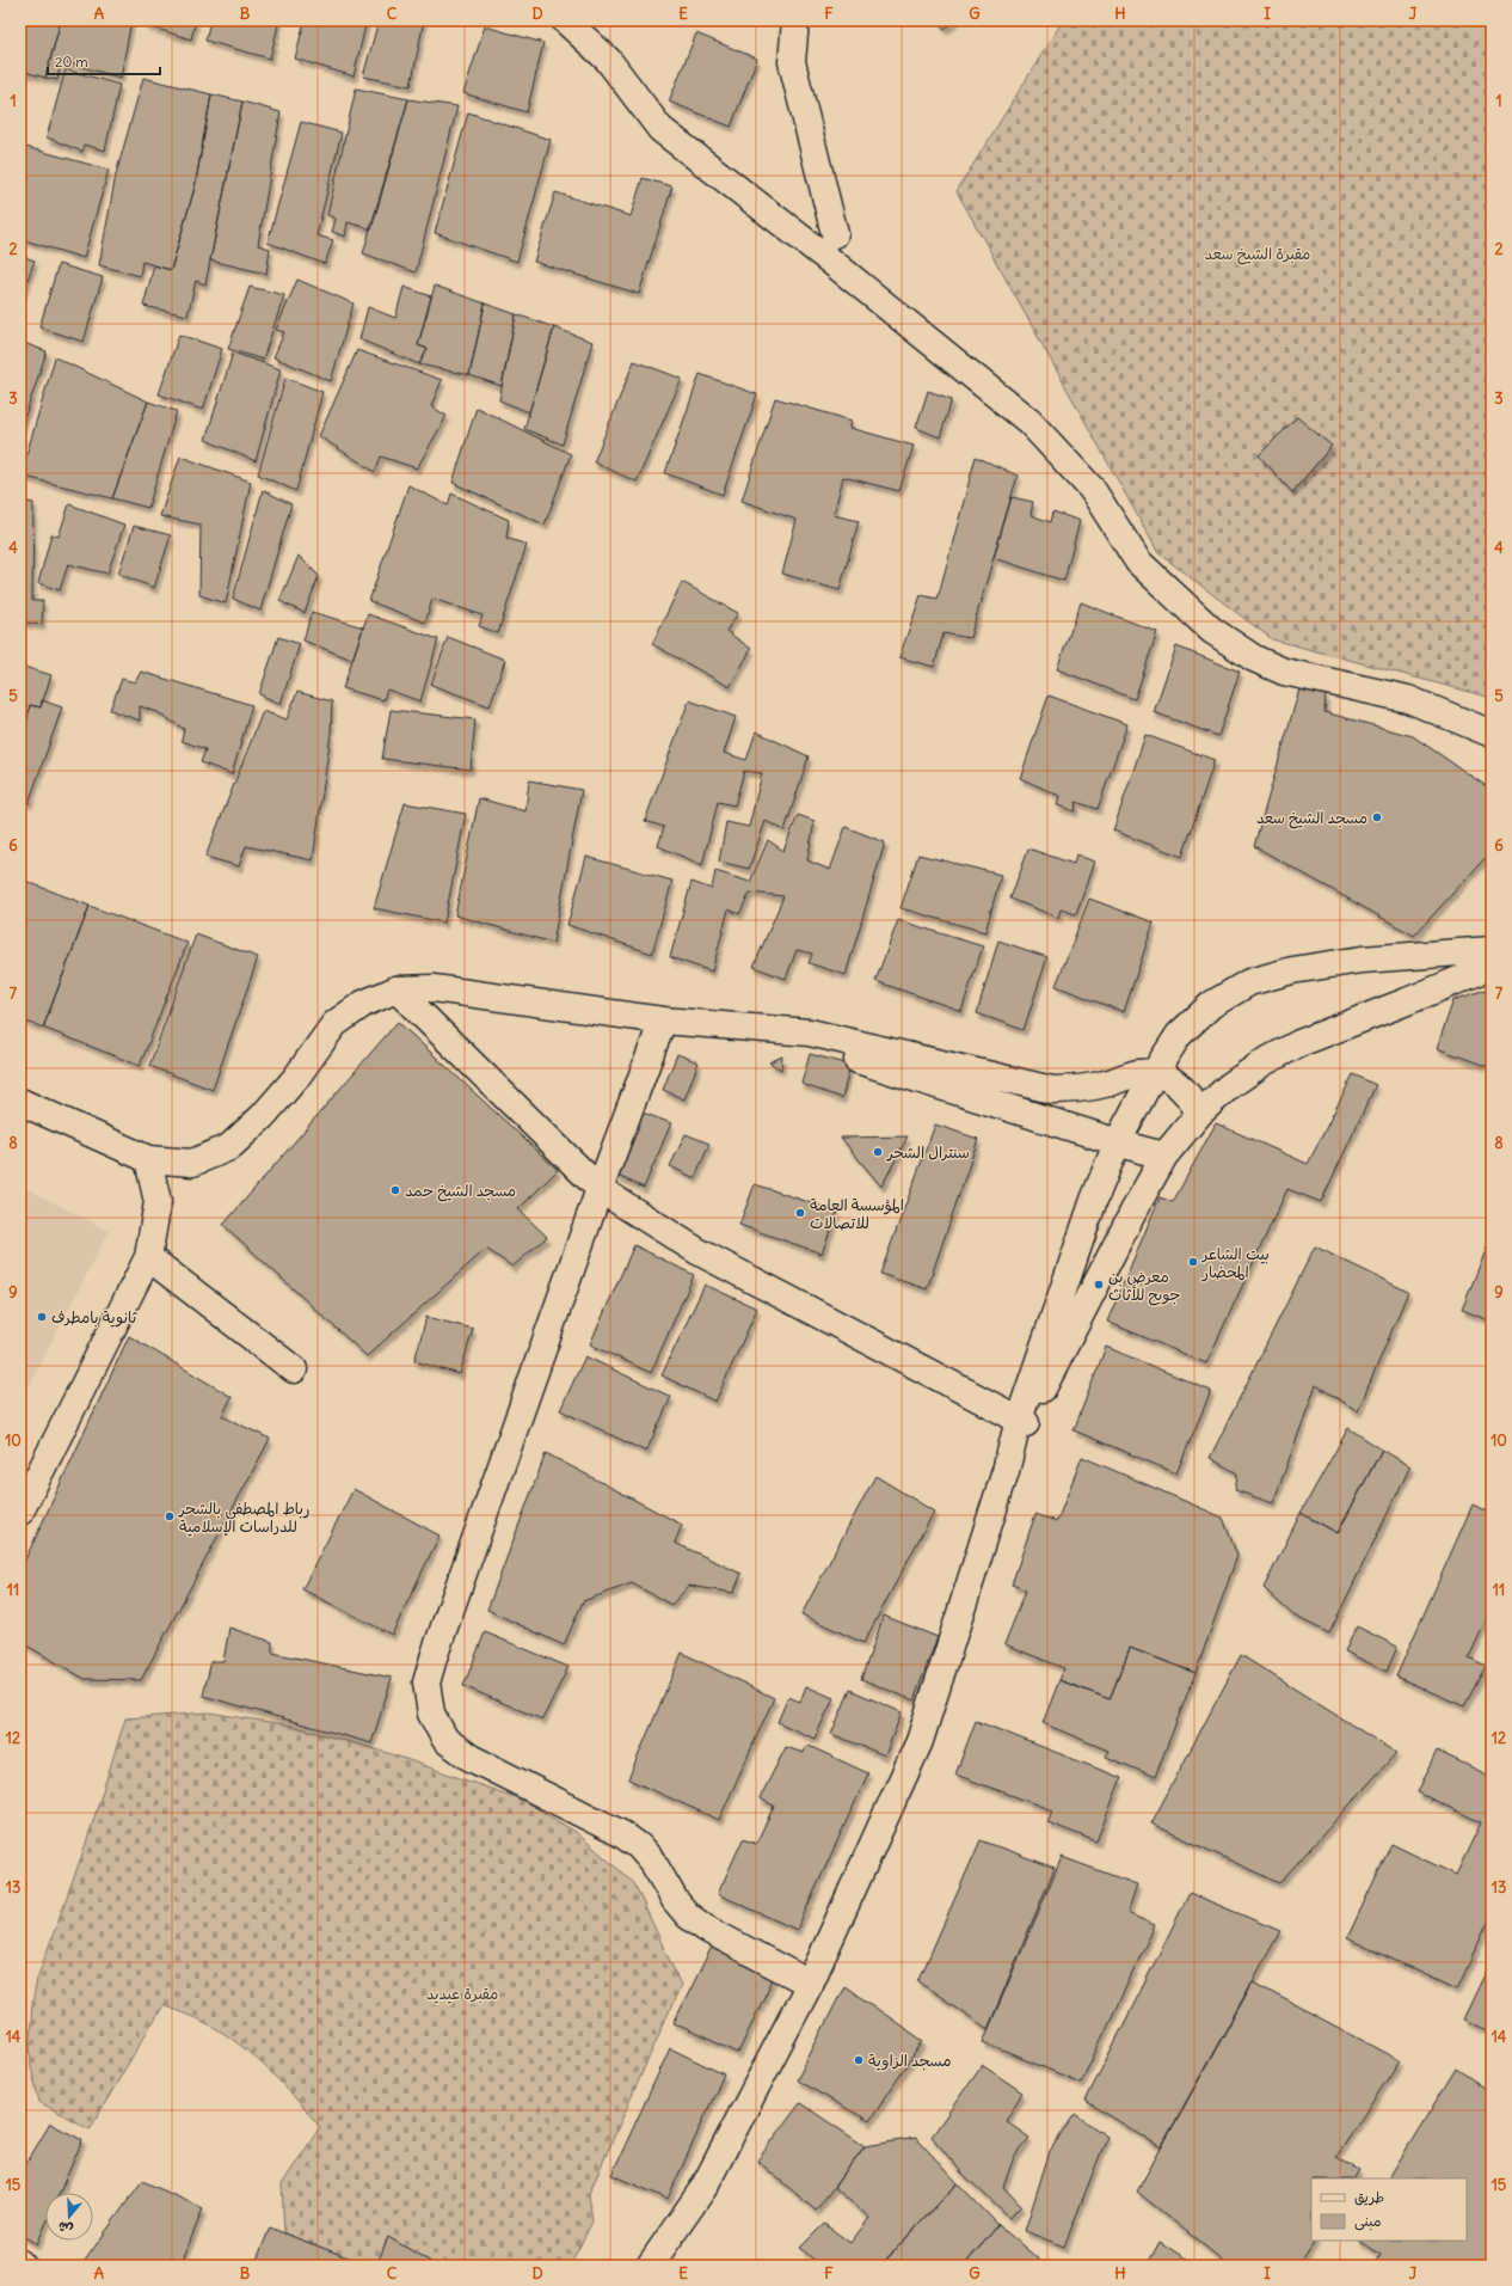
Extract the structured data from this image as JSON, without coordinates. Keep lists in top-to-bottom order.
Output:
{
  "parks": ["مقبرة الشيخ سعد", "مقبرة عيديد"],
  "places": [
    "مسجد الشيخ سعد",
    "سنترال الشحر",
    "مسجد الشيخ حمد",
    "المؤسسة العامة للاتصالات",
    "بيت الشاعر المحضار",
    "معرض بن جوبح للأثاث",
    "ثانوية بامطرف",
    "رباط المصطفى بالشحر للدراسات الإسلامية",
    "مسجد الزاوية"
  ],
  "legend": ["طريق", "مبنى"],
  "scale_bar": "20 m",
  "north": "bottom",
  "grid": {
    "columns": [
      "A",
      "B",
      "C",
      "D",
      "E",
      "F",
      "G",
      "H",
      "I",
      "J"
    ],
    "rows": [
      "1",
      "2",
      "3",
      "4",
      "5",
      "6",
      "7",
      "8",
      "9",
      "10",
      "11",
      "12",
      "13",
      "14",
      "15"
    ]
  }
}
